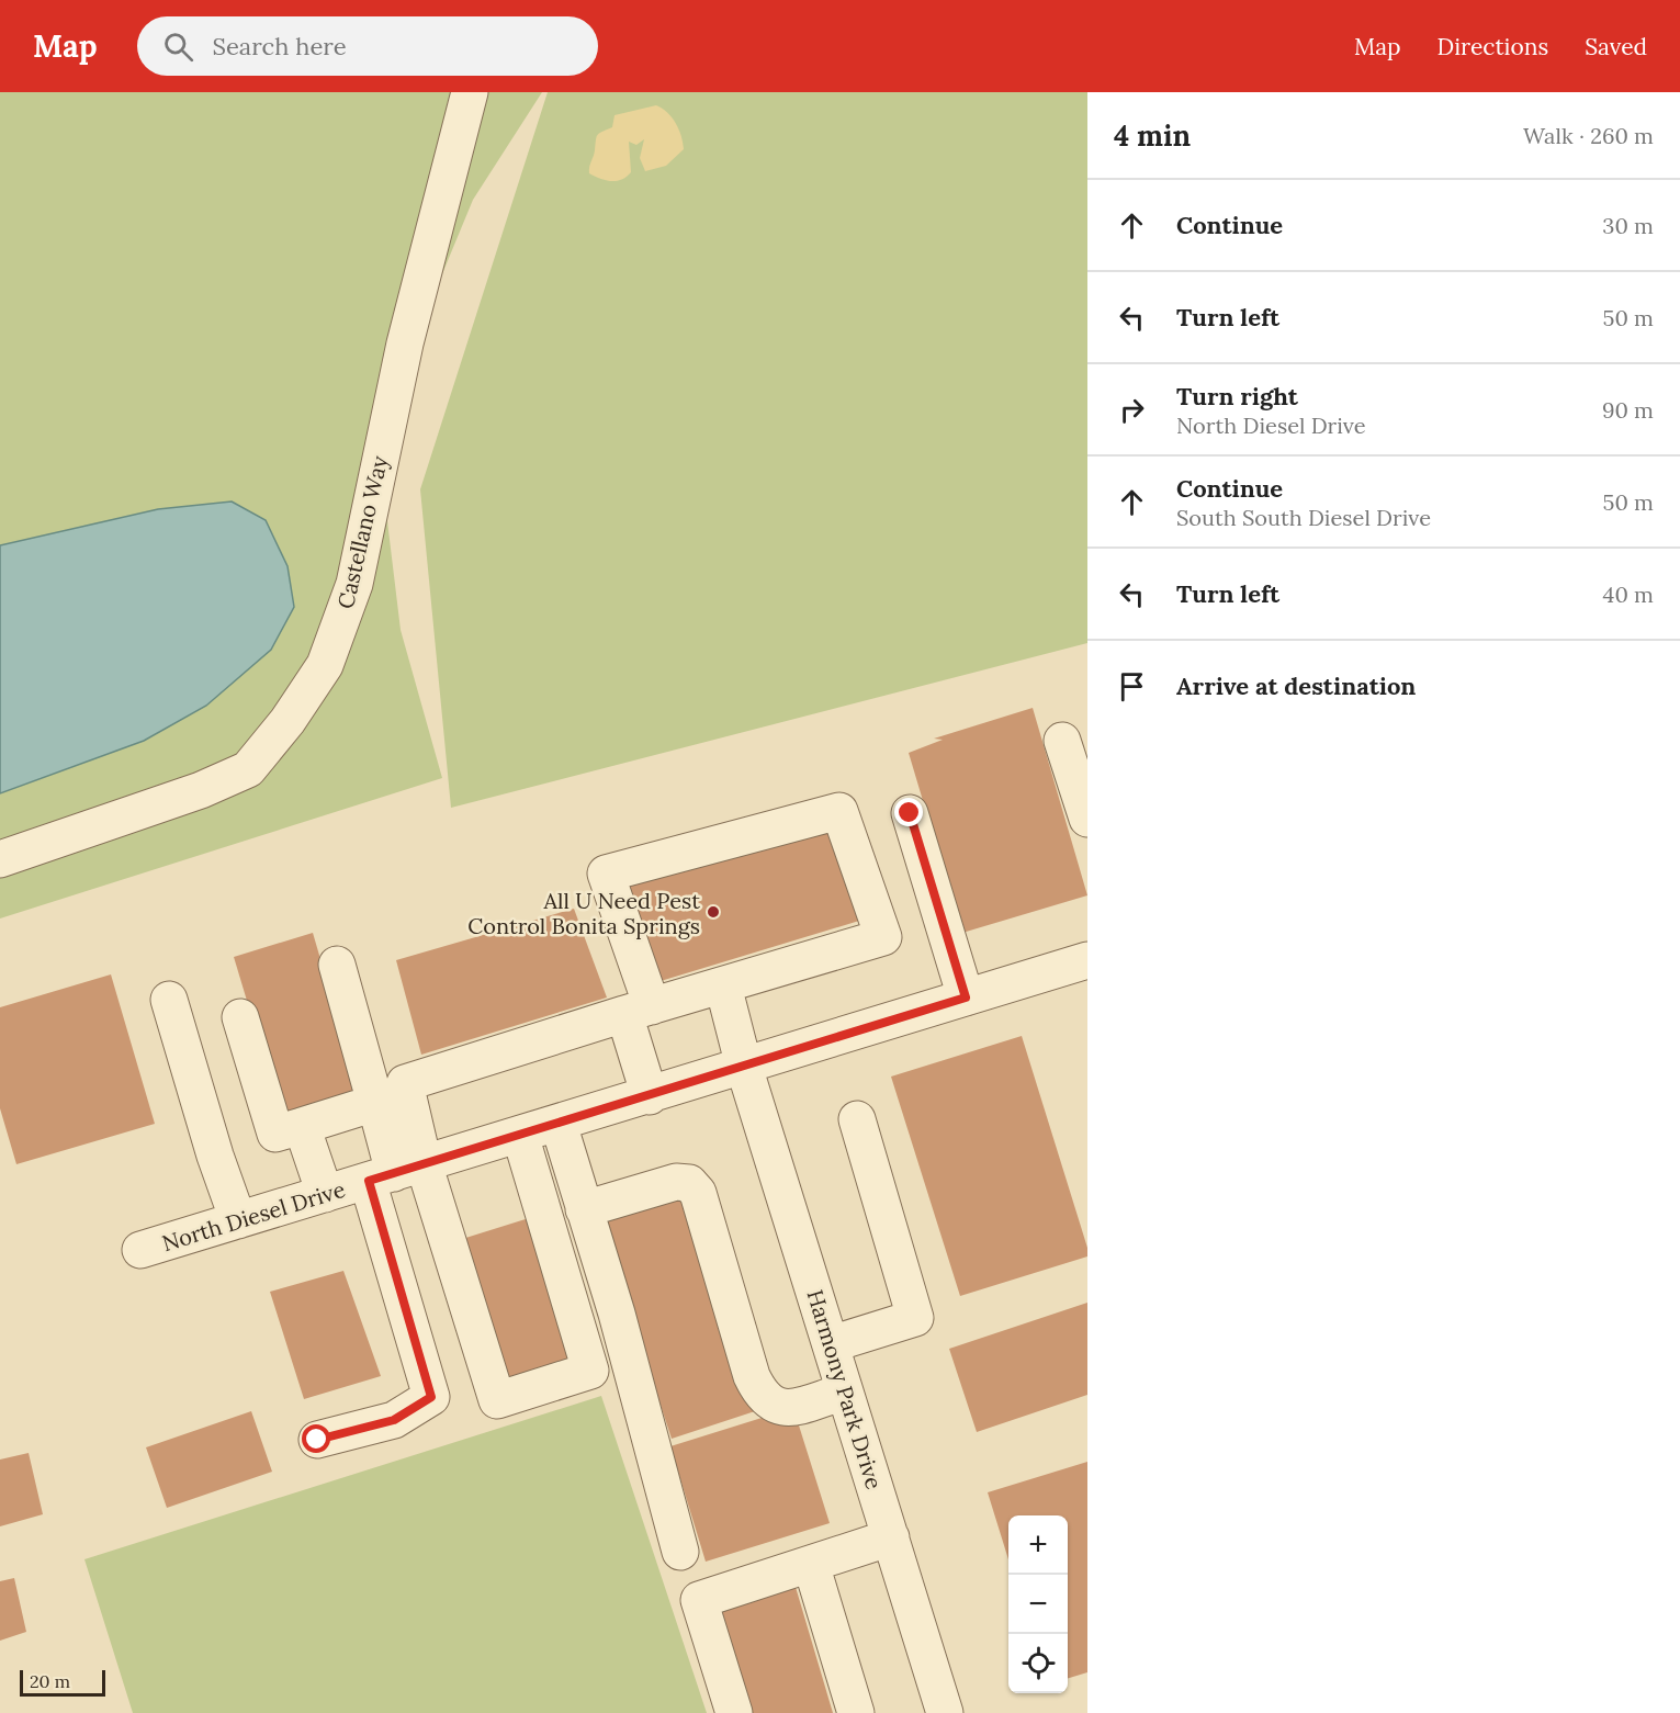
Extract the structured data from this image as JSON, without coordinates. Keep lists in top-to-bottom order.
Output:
{
  "streets": {
    "street": ["Castellano Way", "North Diesel Drive", "Harmony Park Drive"]
  },
  "crossings": [
    ["North Diesel Drive", "Harmony Park Drive"]
  ],
  "places": ["All U Need Pest Control Bonita Springs"],
  "scale_bar": "20 m",
  "page": {
    "header": "Map",
    "search": "Search here",
    "nav": ["Map", "Directions", "Saved"],
    "heading": ["4 min", "Walk · 260 m"],
    "list": [
      ["Continue", "30 m"],
      ["Turn left", "50 m"],
      ["Turn right", "North Diesel Drive", "90 m"],
      ["Continue", "South South Diesel Drive", "50 m"],
      ["Turn left", "40 m"],
      "Arrive at destination"
    ],
    "map_buttons": ["+", "−"],
    "scale": "20 m"
  }
}
